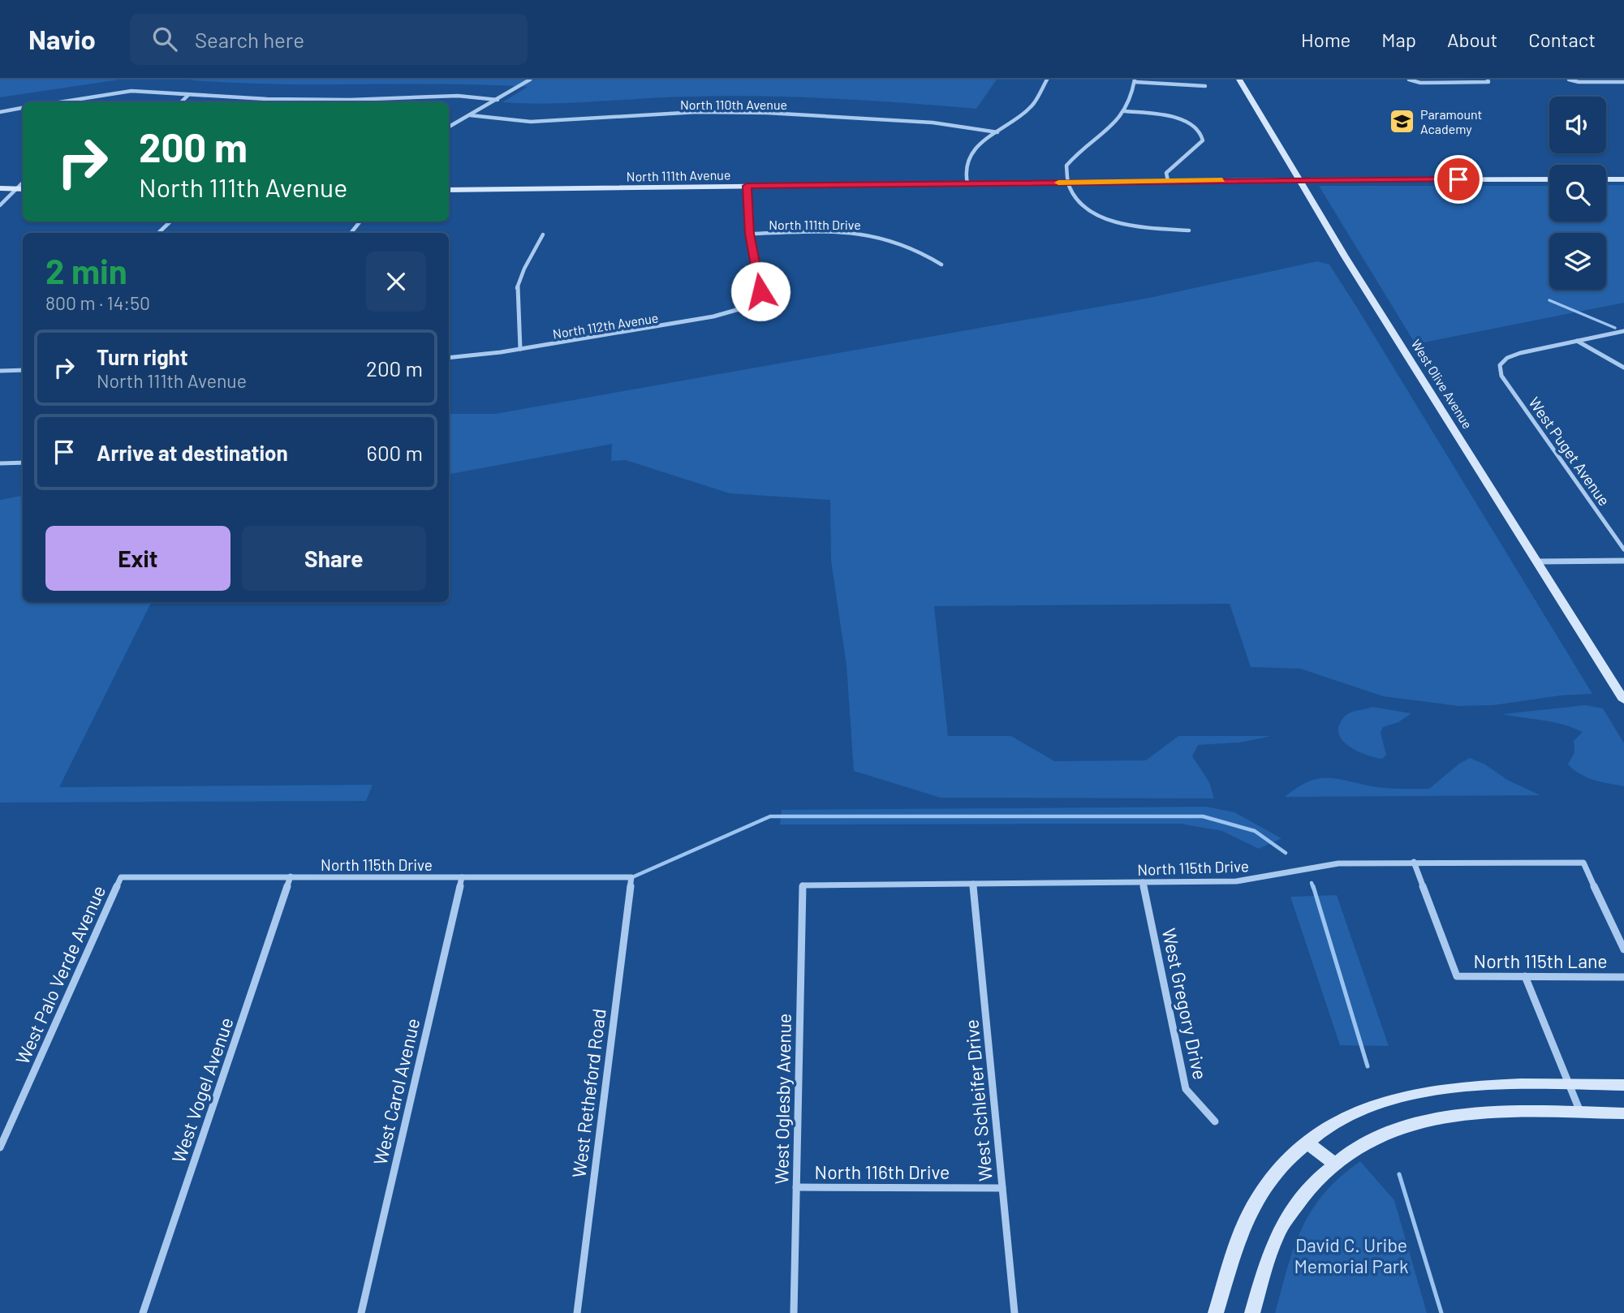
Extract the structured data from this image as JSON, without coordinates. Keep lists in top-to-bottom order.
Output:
{
  "streets": {
    "street": [
      "North 110th Avenue",
      "North 111th Avenue",
      "North 111th Drive",
      "North 112th Avenue",
      "West Olive Avenue",
      "West Puget Avenue",
      "North 115th Drive",
      "North 115th Lane",
      "West Palo Verde Avenue",
      "West Gregory Drive",
      "West Vogel Avenue",
      "West Carol Avenue",
      "West Retheford Road",
      "West Oglesby Avenue",
      "West Schleifer Drive",
      "North 116th Drive"
    ]
  },
  "crossings": [
    ["North 111th Avenue", "West Olive Avenue"],
    ["North 111th Drive", "North 112th Avenue"],
    ["North 115th Drive", "North 115th Lane"],
    ["North 115th Drive", "West Palo Verde Avenue"],
    ["North 115th Drive", "West Gregory Drive"],
    ["North 115th Drive", "West Vogel Avenue"],
    ["North 115th Drive", "West Carol Avenue"],
    ["North 115th Drive", "West Retheford Road"],
    ["North 115th Drive", "West Oglesby Avenue"],
    ["North 115th Drive", "West Schleifer Drive"],
    ["West Oglesby Avenue", "North 116th Drive"],
    ["West Schleifer Drive", "North 116th Drive"]
  ],
  "parks": ["David C. Uribe Memorial Park"],
  "places": {
    "school or university": ["Paramount Academy"]
  },
  "page": {
    "header": "Navio",
    "search": "Search here",
    "nav": [
      "Home",
      "Map",
      "About",
      "Contact"
    ],
    "turn": ["200 m", "North 111th Avenue"],
    "heading": ["2 min", "800 m · 14:50"],
    "list": [
      {
        "name": "Turn right",
        "note": "North 111th Avenue",
        "value": "200 m"
      },
      {
        "name": "Arrive at destination",
        "value": "600 m"
      }
    ],
    "buttons": ["Exit", "Share"]
  }
}
